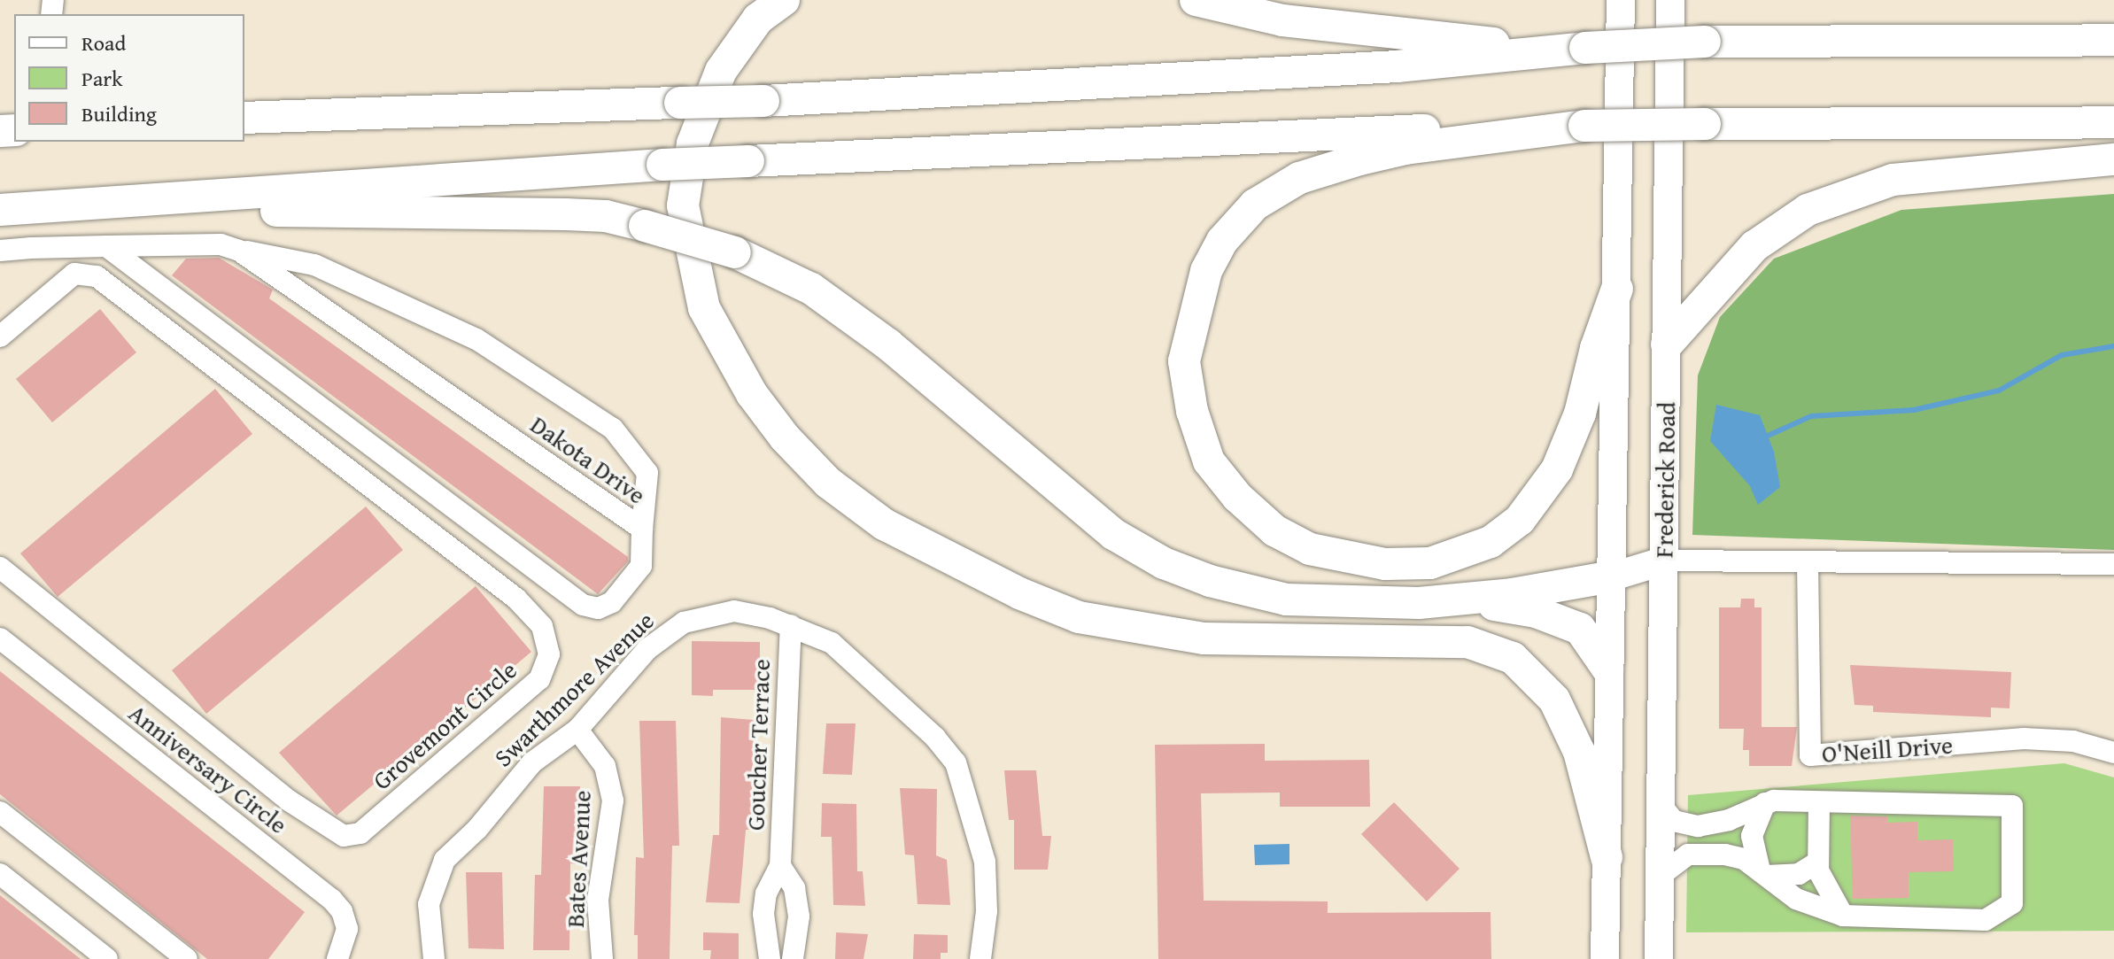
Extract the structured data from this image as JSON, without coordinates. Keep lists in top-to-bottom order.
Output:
{
  "streets": {
    "main road": ["Frederick Road"],
    "street": [
      "Dakota Drive",
      "Swarthmore Avenue",
      "Grovemont Circle",
      "Goucher Terrace",
      "O'Neill Drive",
      "Anniversary Circle",
      "Bates Avenue"
    ]
  },
  "crossings": [
    ["Swarthmore Avenue", "Goucher Terrace"],
    ["Swarthmore Avenue", "Bates Avenue"]
  ],
  "legend": ["Road", "Park", "Building"]
}
